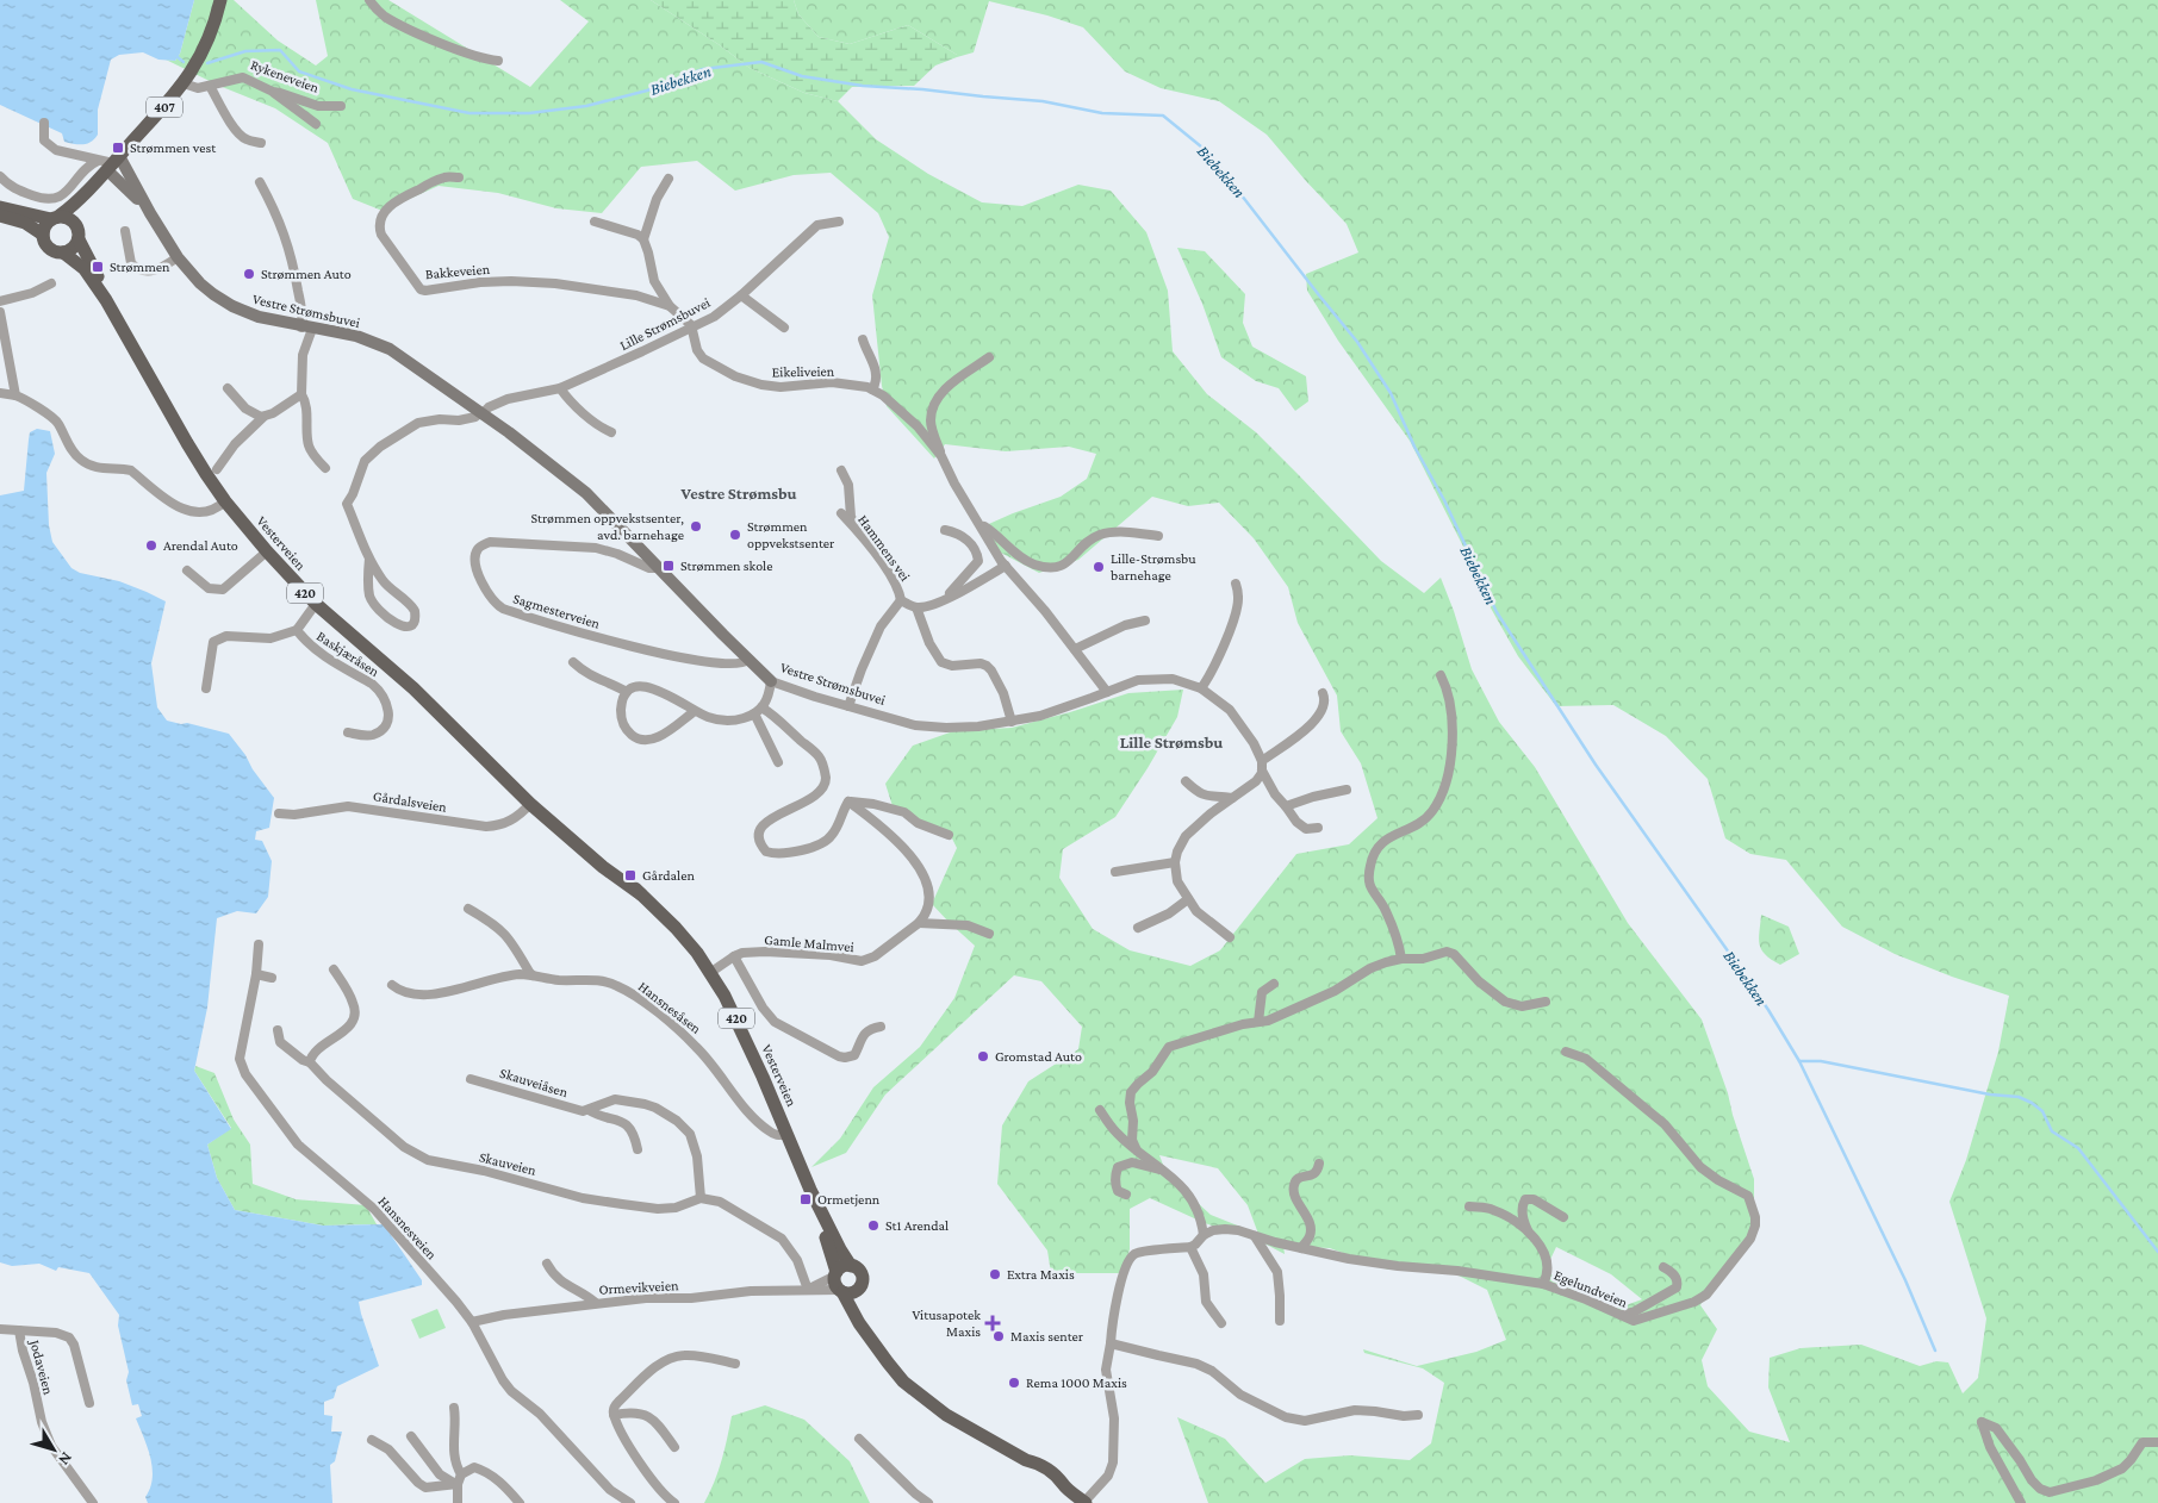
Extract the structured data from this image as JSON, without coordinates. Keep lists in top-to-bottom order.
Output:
{
  "streets": {
    "main road": [
      "407",
      "Vestre Strømsbuvei",
      "Vesterveien",
      "420"
    ],
    "street": [
      "Rykeneveien",
      "Bakkeveien",
      "Lille Strømsbuvei",
      "Eikeliveien",
      "Hammens vei",
      "Sagmesterveien",
      "Baskjæråsen",
      "Gårdalsveien",
      "Gamle Malmvei",
      "Hansnesåsen",
      "Skauveiåsen",
      "Skauveien",
      "Hansnesveien",
      "Ormevikveien",
      "Egelundveien",
      "Jodaveien"
    ]
  },
  "crossings": [
    ["Rykeneveien", "407"],
    ["407", "Vestre Strømsbuvei"],
    ["407", "Vesterveien"],
    ["407", "420"],
    ["Bakkeveien", "Lille Strømsbuvei"],
    ["Bakkeveien", "Eikeliveien"],
    ["Vestre Strømsbuvei", "Lille Strømsbuvei"],
    ["Vestre Strømsbuvei", "Eikeliveien"],
    ["Vestre Strømsbuvei", "Hammens vei"],
    ["Vestre Strømsbuvei", "Sagmesterveien"],
    ["Lille Strømsbuvei", "Eikeliveien"],
    ["Vesterveien", "420"],
    ["Vesterveien", "Baskjæråsen"],
    ["Vesterveien", "Gårdalsveien"],
    ["Vesterveien", "Gamle Malmvei"],
    ["Vesterveien", "Hansnesåsen"],
    ["Vesterveien", "Ormevikveien"],
    ["420", "Ormevikveien"],
    ["Skauveiåsen", "Skauveien"],
    ["Hansnesveien", "Ormevikveien"]
  ],
  "districts": ["Vestre Strømsbu", "Lille Strømsbu"],
  "water": ["Biebekken"],
  "places": {
    "transit": [
      "Strømmen vest",
      "Strømmen",
      "Strømmen skole",
      "Gårdalen",
      "Ormetjenn"
    ],
    "other": [
      "Strømmen Auto",
      "Strømmen oppvekstsenter, avd. barnehage",
      "Strømmen oppvekstsenter",
      "Arendal Auto",
      "Lille-Strømsbu barnehage",
      "Gromstad Auto",
      "St1 Arendal",
      "Extra Maxis",
      "Maxis senter",
      "Rema 1000 Maxis"
    ],
    "health": ["Vitusapotek Maxis"]
  },
  "north": "bottom right"
}
